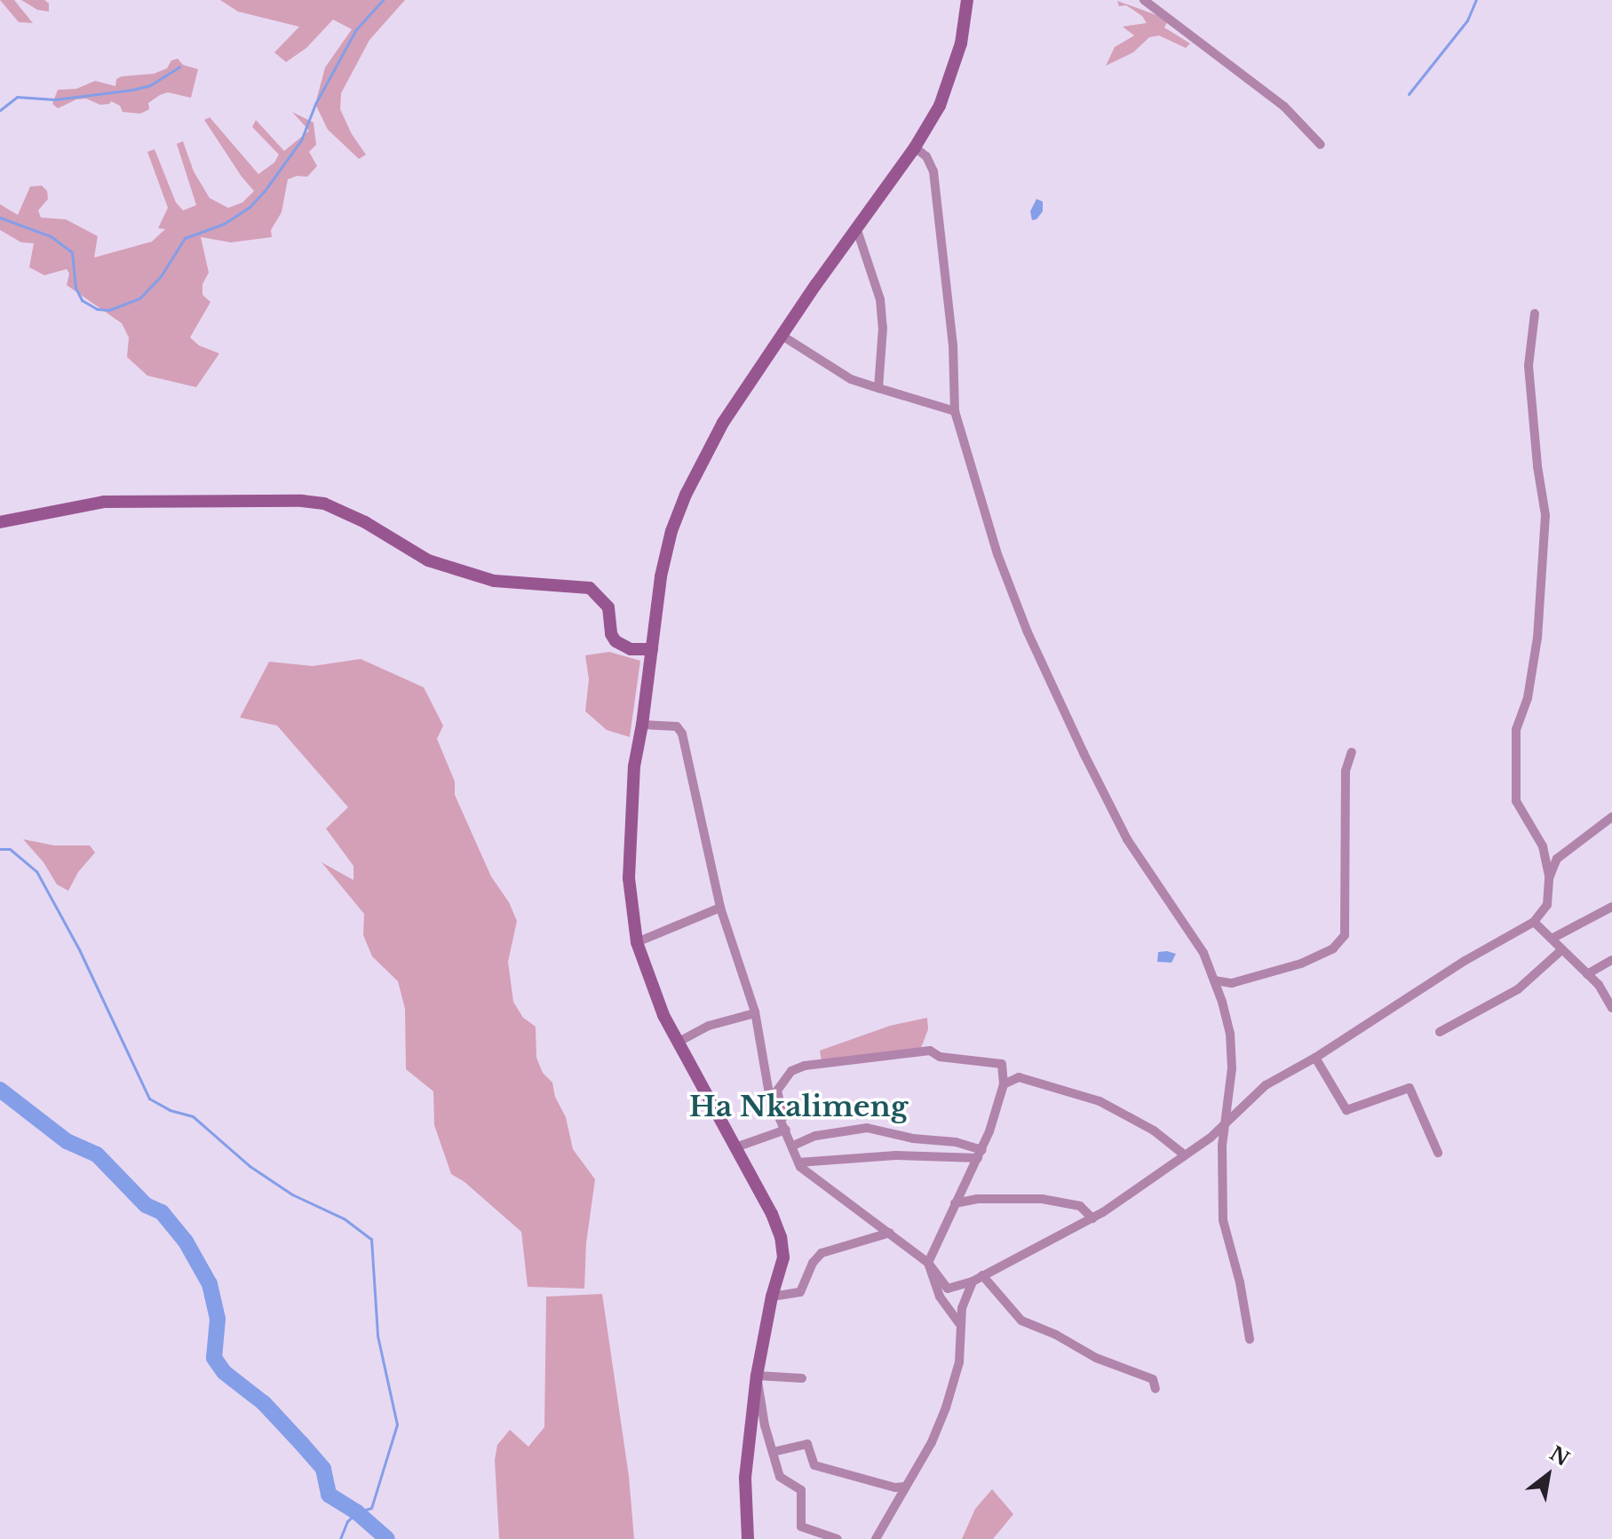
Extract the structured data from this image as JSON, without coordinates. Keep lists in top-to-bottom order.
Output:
{
  "districts": ["Ha Nkalimeng"],
  "north": "top right"
}
